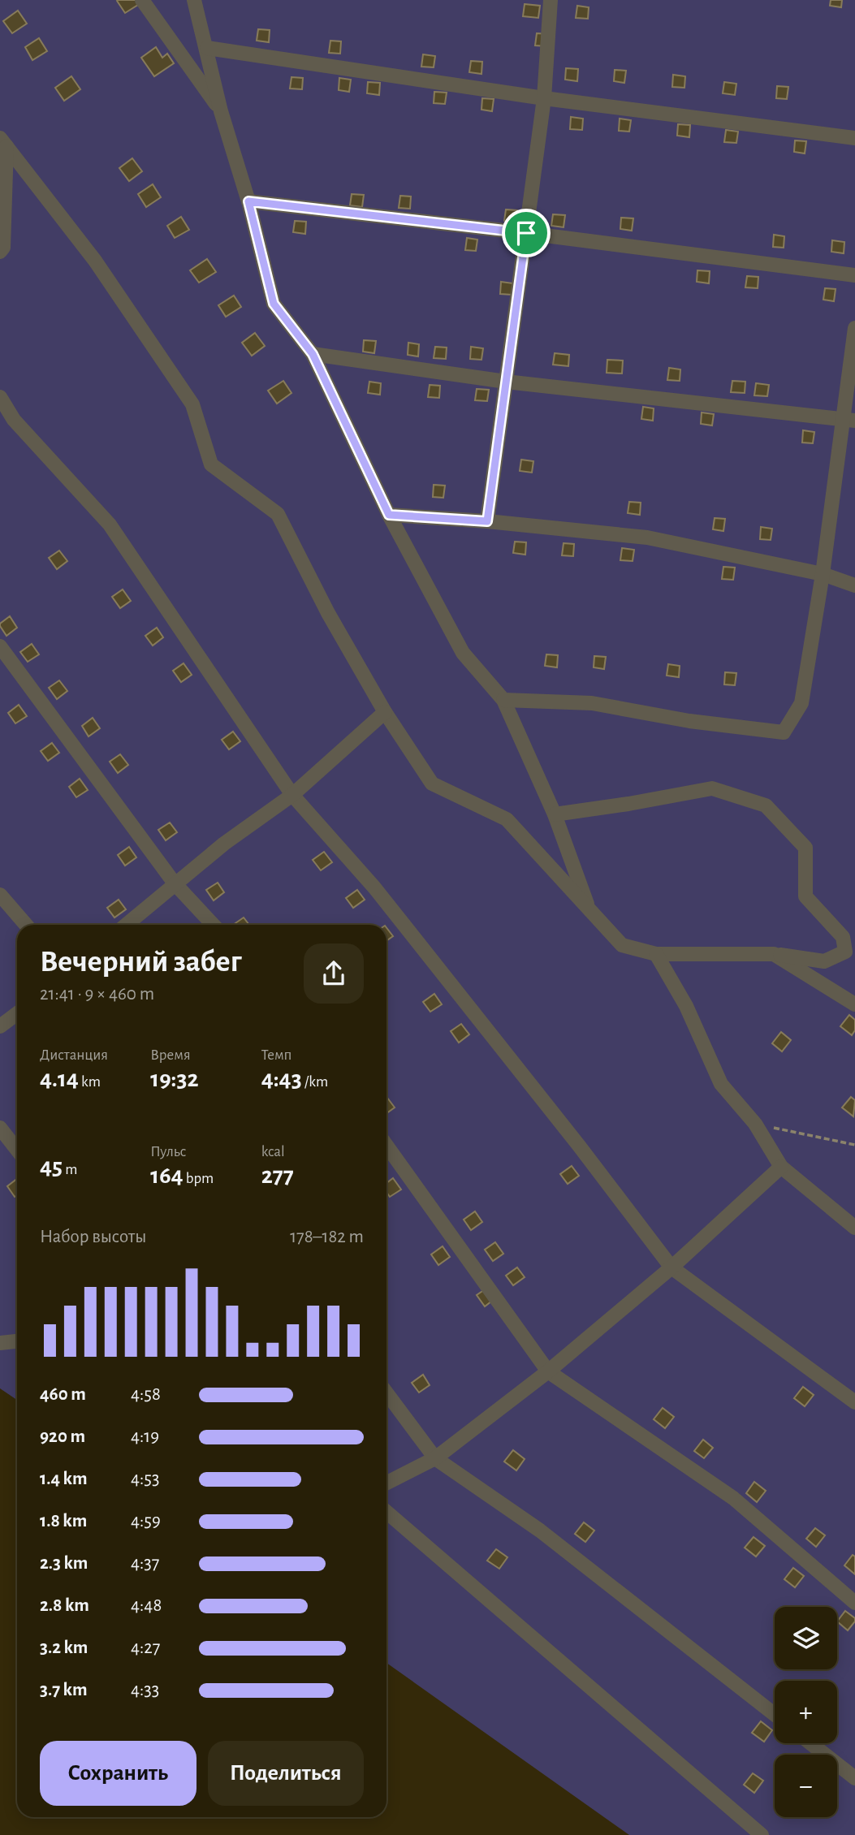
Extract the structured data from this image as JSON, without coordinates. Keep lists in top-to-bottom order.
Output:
{
  "page": {
    "heading": ["Вечерний забег", "21:41 · 9 × 460 m"],
    "stats": [
      ["Дистанция", "4.14 km"],
      ["Время", "19:32"],
      ["Темп", "4:43 /km"],
      ["45 m"],
      ["Пульс", "164 bpm"],
      ["kcal", "277"]
    ],
    "chart": ["Набор высоты", "178–182 m"],
    "list": [
      {
        "name": "460 m",
        "note": "4:58"
      },
      {
        "name": "920 m",
        "note": "4:19"
      },
      {
        "name": "1.4 km",
        "note": "4:53"
      },
      {
        "name": "1.8 km",
        "note": "4:59"
      },
      {
        "name": "2.3 km",
        "note": "4:37"
      },
      {
        "name": "2.8 km",
        "note": "4:48"
      },
      {
        "name": "3.2 km",
        "note": "4:27"
      },
      {
        "name": "3.7 km",
        "note": "4:33"
      }
    ],
    "map_buttons": ["+", "−"],
    "buttons": ["Сохранить", "Поделиться"]
  }
}
